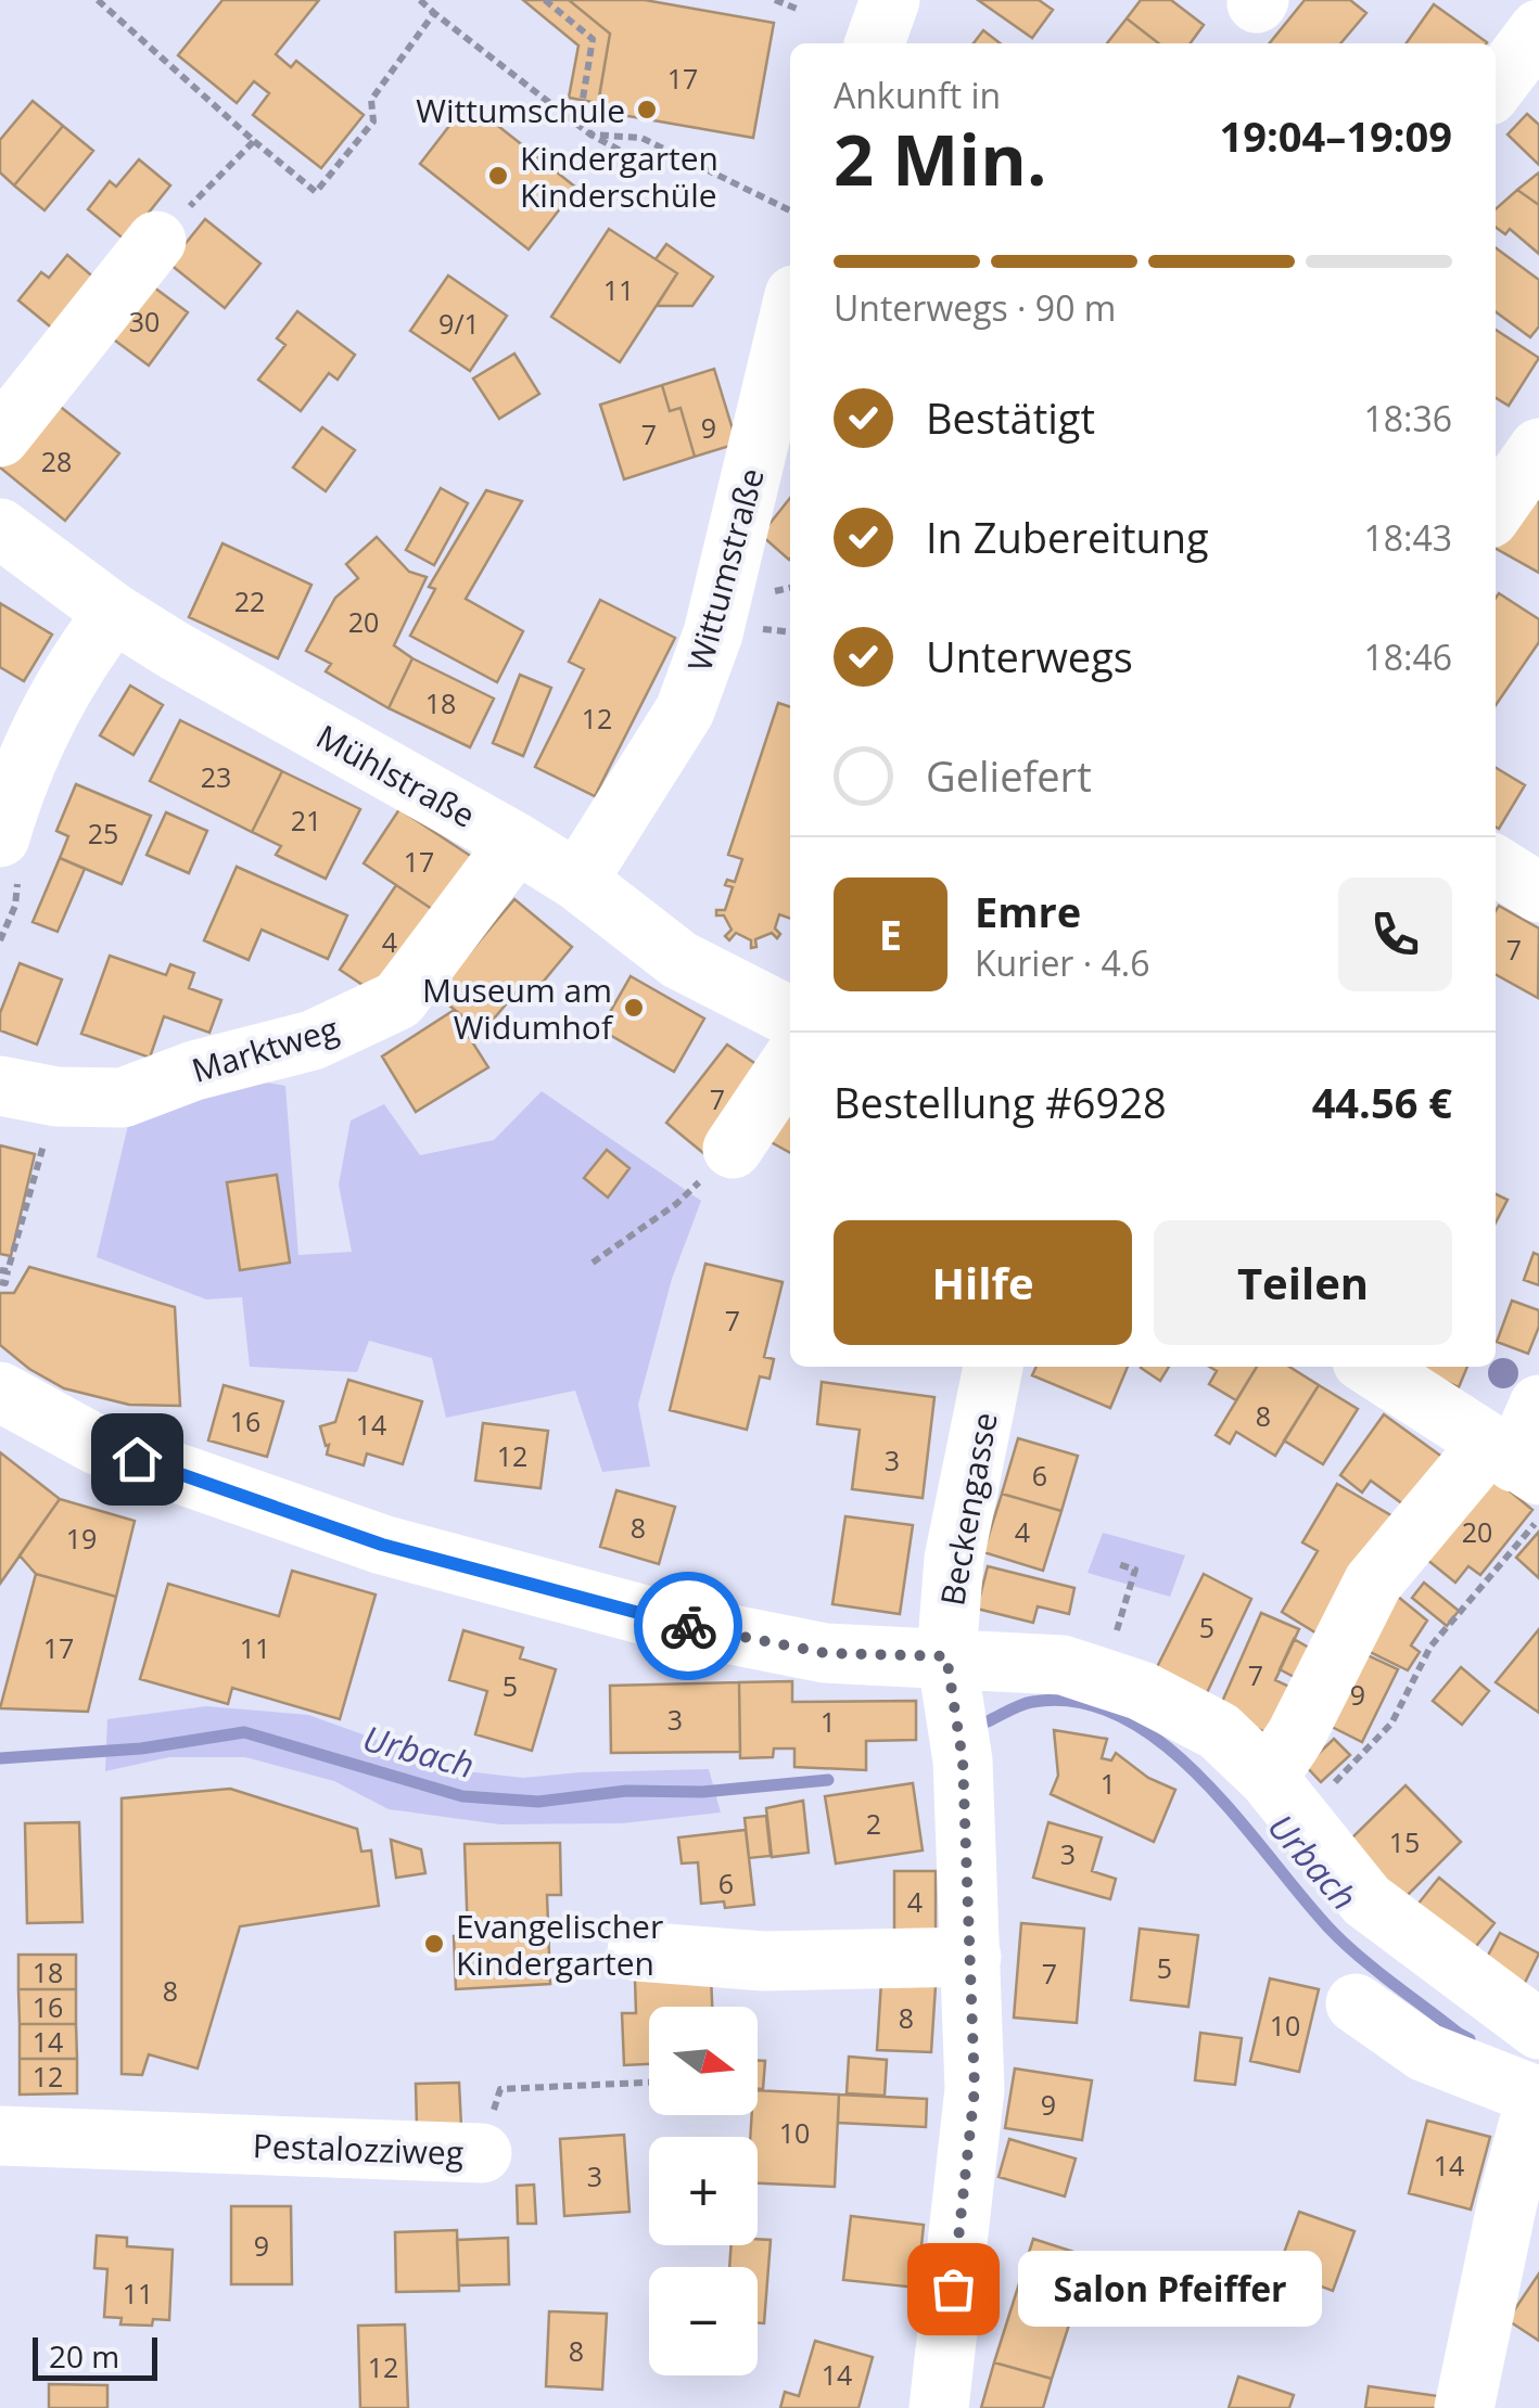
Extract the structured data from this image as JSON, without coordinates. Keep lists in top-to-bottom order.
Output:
{
  "streets": {
    "street": [
      "Wittumstraße",
      "Mühlstraße",
      "Marktweg",
      "Beckengasse",
      "Pestalozziweg"
    ]
  },
  "crossings": [
    ["Wittumstraße", "Mühlstraße"],
    ["Mühlstraße", "Marktweg"]
  ],
  "water": ["Urbach"],
  "places": [
    "Wittumschule",
    "Kindergarten Kinderschüle",
    "Museum am Widumhof",
    "Evangelischer Kindergarten",
    "Salon Pfeiffer"
  ],
  "house_numbers": [
    "17",
    "11",
    "30",
    "9/1",
    "9",
    "7",
    "28",
    "22",
    "20",
    "18",
    "12",
    "23",
    "21",
    "25",
    "17",
    "4",
    "7",
    "7",
    "7",
    "8",
    "16",
    "14",
    "12",
    "3",
    "6",
    "8",
    "4",
    "20",
    "19",
    "5",
    "17",
    "11",
    "7",
    "5",
    "9",
    "3",
    "1",
    "1",
    "2",
    "15",
    "3",
    "6",
    "4",
    "5",
    "18",
    "7",
    "8",
    "16",
    "8",
    "10",
    "14",
    "12",
    "9",
    "10",
    "14",
    "3",
    "9",
    "11",
    "8",
    "12",
    "14"
  ],
  "scale_bar": "20 m",
  "north": "right",
  "page": {
    "heading": ["2 Min.", "Ankunft in", "19:04–19:09"],
    "panel": [
      "Emre",
      "Kurier · 4.6",
      "Bestellung #6928",
      "44.56 €"
    ],
    "bar": "Unterwegs · 90 m",
    "list": [
      ["Bestätigt", "18:36"],
      ["In Zubereitung", "18:43"],
      ["Unterwegs", "18:46"],
      "Geliefert"
    ],
    "round": "E",
    "buttons": ["Hilfe", "Teilen"],
    "map_buttons": ["+", "−"],
    "bubble": "Salon Pfeiffer",
    "scale": "20 m"
  }
}
